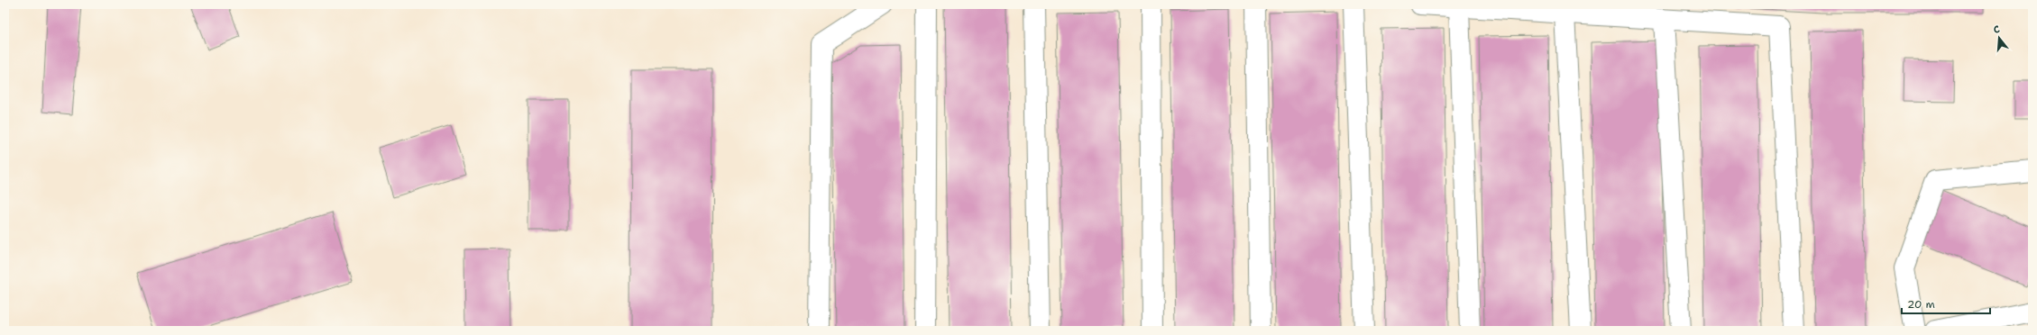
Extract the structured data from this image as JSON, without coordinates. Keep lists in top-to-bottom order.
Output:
{
  "scale_bar": "20 m",
  "north": "top"
}
